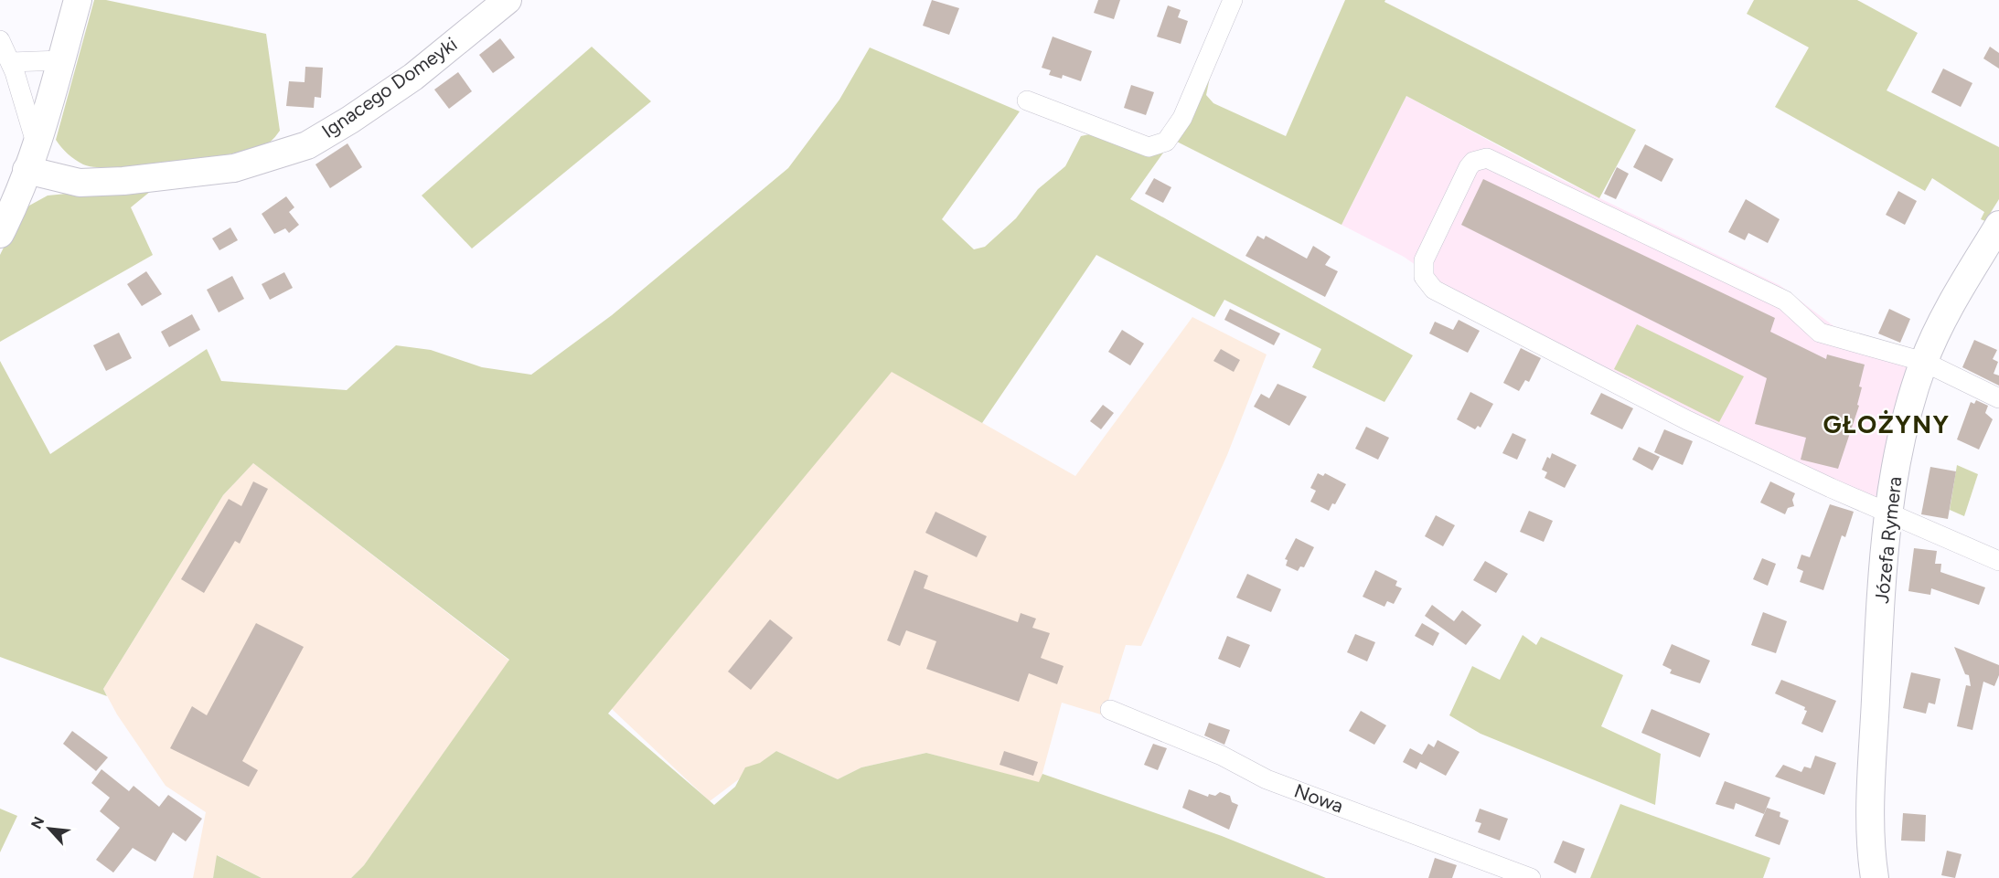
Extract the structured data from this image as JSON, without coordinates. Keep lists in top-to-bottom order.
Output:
{
  "streets": {
    "street": ["Ignacego Domeyki", "Józefa Rymera", "Nowa"]
  },
  "districts": ["GŁOŻYNY"],
  "north": "top left"
}
